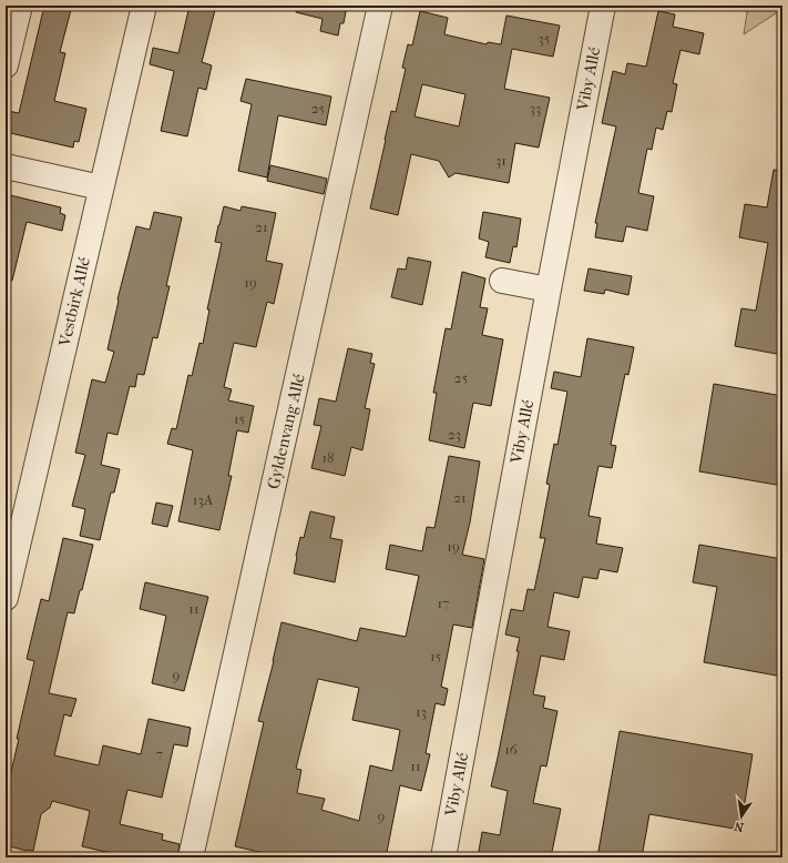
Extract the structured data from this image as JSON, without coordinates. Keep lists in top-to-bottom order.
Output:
{
  "streets": {
    "street": ["Viby Allé", "Vestbirk Allé", "Gyldenvang Allé"]
  },
  "house_numbers": [
    "35",
    "25",
    "33",
    "31",
    "21",
    "19",
    "25",
    "15",
    "23",
    "18",
    "21",
    "13A",
    "19",
    "17",
    "11",
    "15",
    "9",
    "13",
    "16",
    "7",
    "11",
    "9"
  ],
  "north": "bottom"
}
